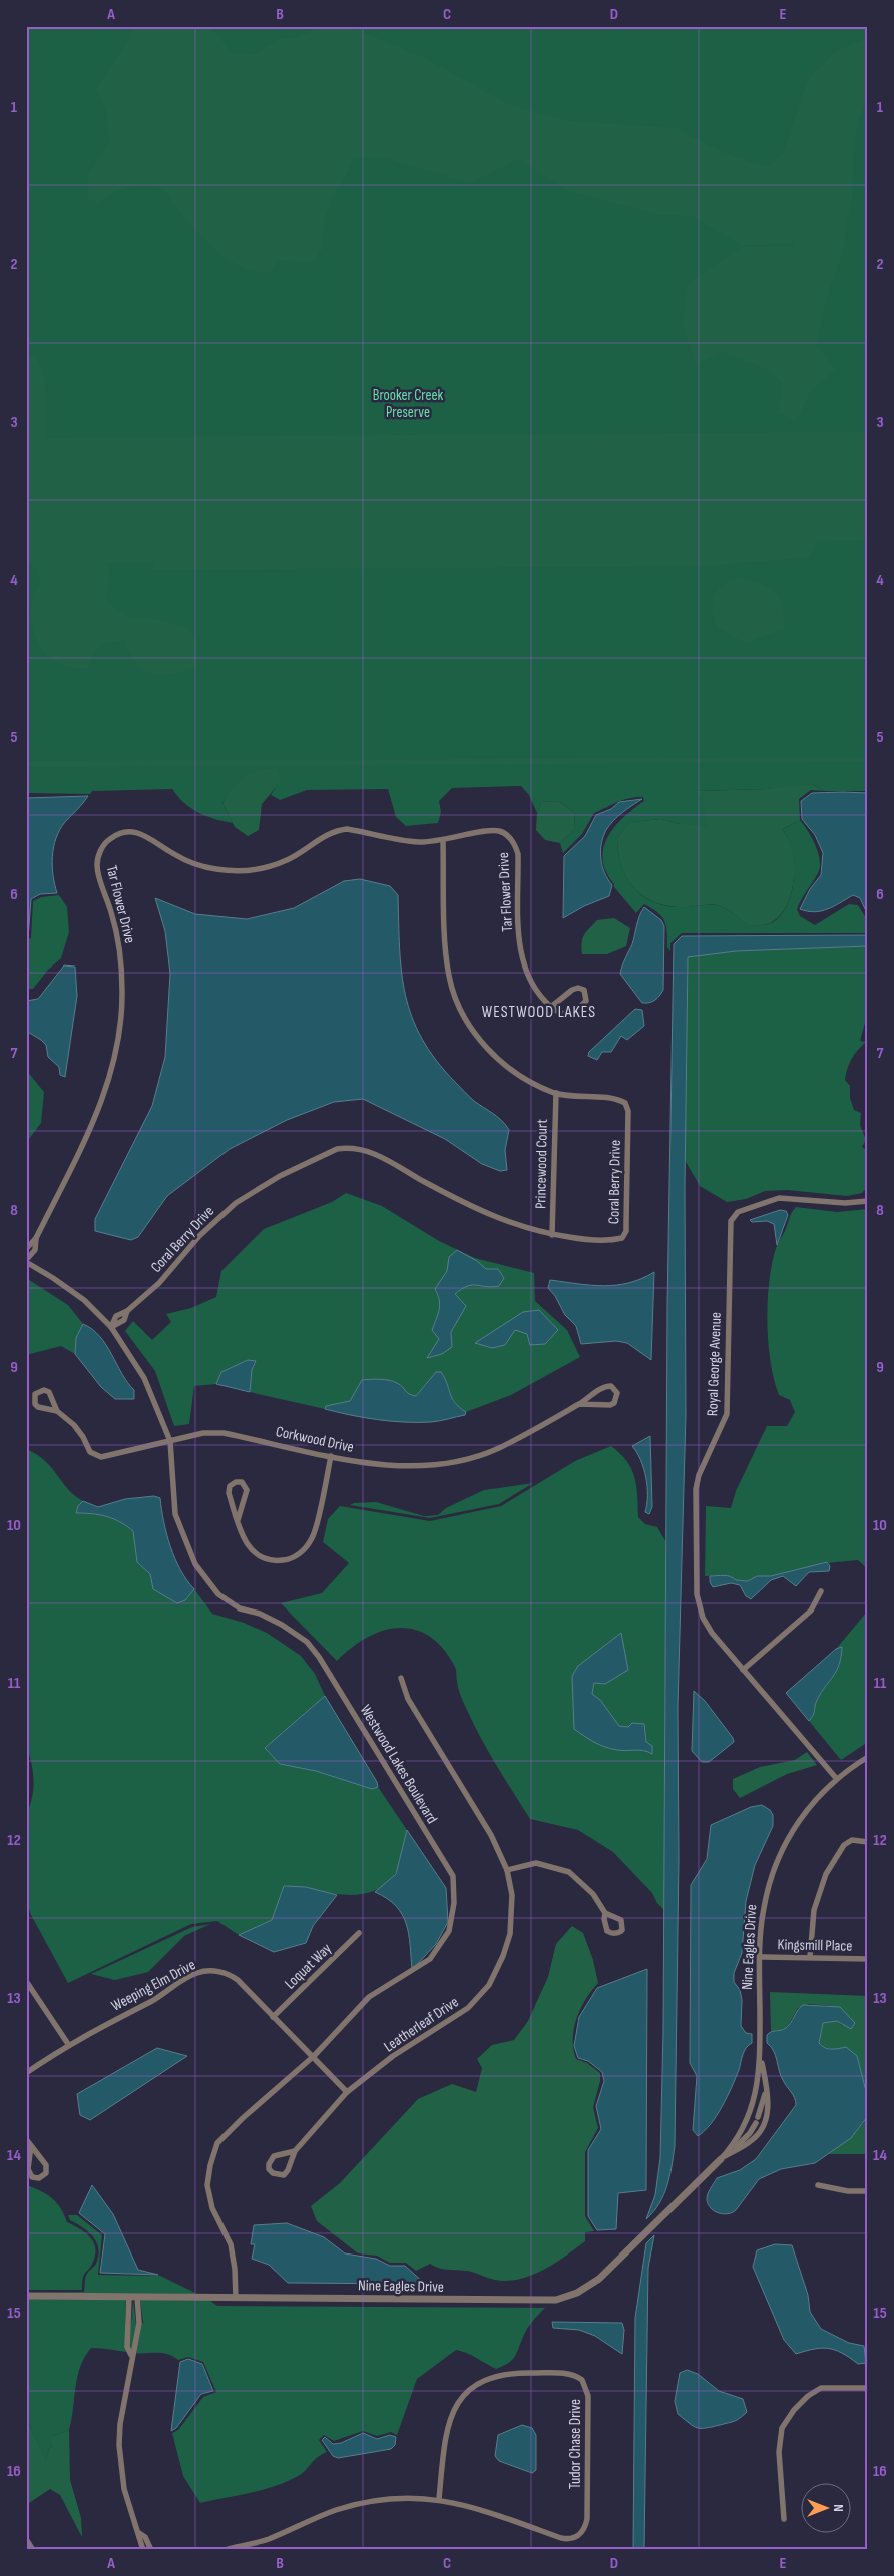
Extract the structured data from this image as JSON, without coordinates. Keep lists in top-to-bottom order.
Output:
{
  "streets": {
    "street": [
      "Tar Flower Drive",
      "Princewood Court",
      "Coral Berry Drive",
      "Royal George Avenue",
      "Corkwood Drive",
      "Westwood Lakes Boulevard",
      "Kingsmill Place",
      "Nine Eagles Drive",
      "Loquat Way",
      "Weeping Elm Drive",
      "Leatherleaf Drive",
      "Tudor Chase Drive"
    ]
  },
  "crossings": [
    ["Tar Flower Drive", "Coral Berry Drive"],
    ["Tar Flower Drive", "Westwood Lakes Boulevard"],
    ["Princewood Court", "Coral Berry Drive"],
    ["Coral Berry Drive", "Westwood Lakes Boulevard"],
    ["Royal George Avenue", "Nine Eagles Drive"],
    ["Corkwood Drive", "Westwood Lakes Boulevard"],
    ["Westwood Lakes Boulevard", "Nine Eagles Drive"],
    ["Westwood Lakes Boulevard", "Weeping Elm Drive"],
    ["Kingsmill Place", "Nine Eagles Drive"],
    ["Loquat Way", "Weeping Elm Drive"],
    ["Weeping Elm Drive", "Leatherleaf Drive"]
  ],
  "districts": ["WESTWOOD LAKES"],
  "parks": ["Brooker Creek Preserve"],
  "north": "right",
  "grid": {
    "columns": [
      "A",
      "B",
      "C",
      "D",
      "E"
    ],
    "rows": [
      "1",
      "2",
      "3",
      "4",
      "5",
      "6",
      "7",
      "8",
      "9",
      "10",
      "11",
      "12",
      "13",
      "14",
      "15",
      "16"
    ]
  }
}
